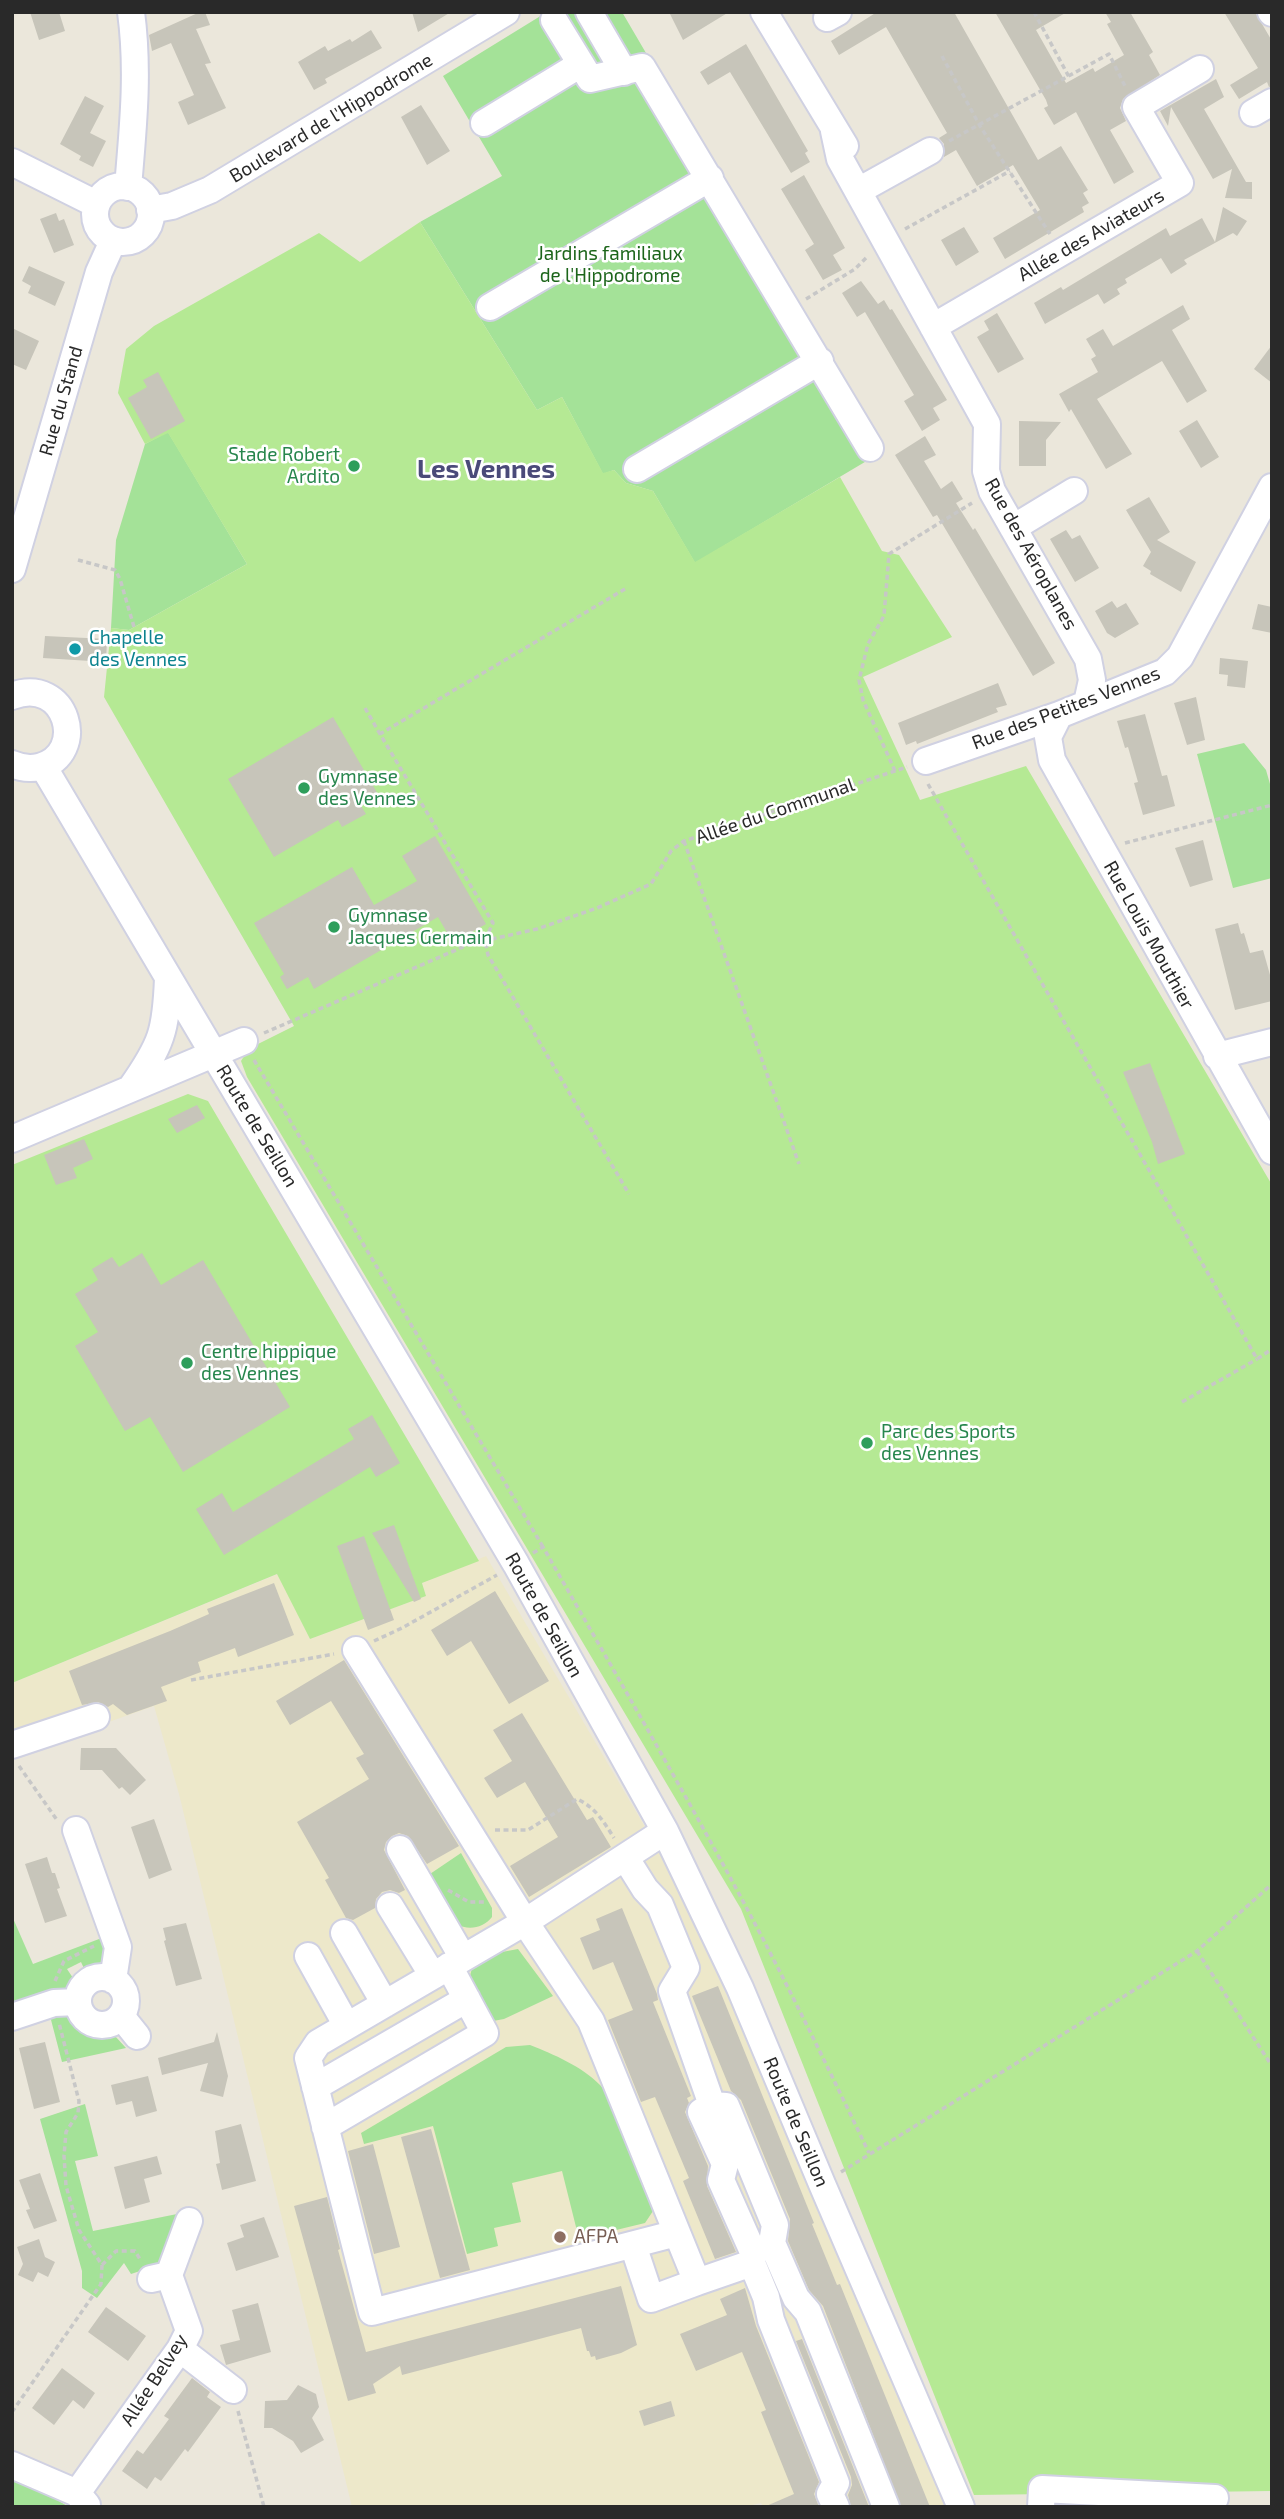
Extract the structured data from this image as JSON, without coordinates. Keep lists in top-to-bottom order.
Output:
{
  "streets": {
    "street": [
      "Boulevard de l'Hippodrome",
      "Allée des Aviateurs",
      "Rue du Stand",
      "Rue des Aéroplanes",
      "Rue des Petites Vennes",
      "Rue Louis Mouthier",
      "Route de Seillon",
      "Allée Belvey"
    ],
    "path": ["Allée du Communal"]
  },
  "crossings": [
    ["Boulevard de l'Hippodrome", "Rue du Stand"],
    ["Allée des Aviateurs", "Rue des Aéroplanes"],
    ["Rue des Aéroplanes", "Rue des Petites Vennes"],
    ["Rue des Petites Vennes", "Allée du Communal"],
    ["Rue des Petites Vennes", "Rue Louis Mouthier"]
  ],
  "districts": ["Les Vennes"],
  "parks": ["Jardins familiaux de l'Hippodrome"],
  "places": [
    "Stade Robert Ardito",
    "Chapelle des Vennes",
    "Gymnase des Vennes",
    "Gymnase Jacques Germain",
    "Centre hippique des Vennes",
    "Parc des Sports des Vennes",
    "AFPA"
  ]
}
